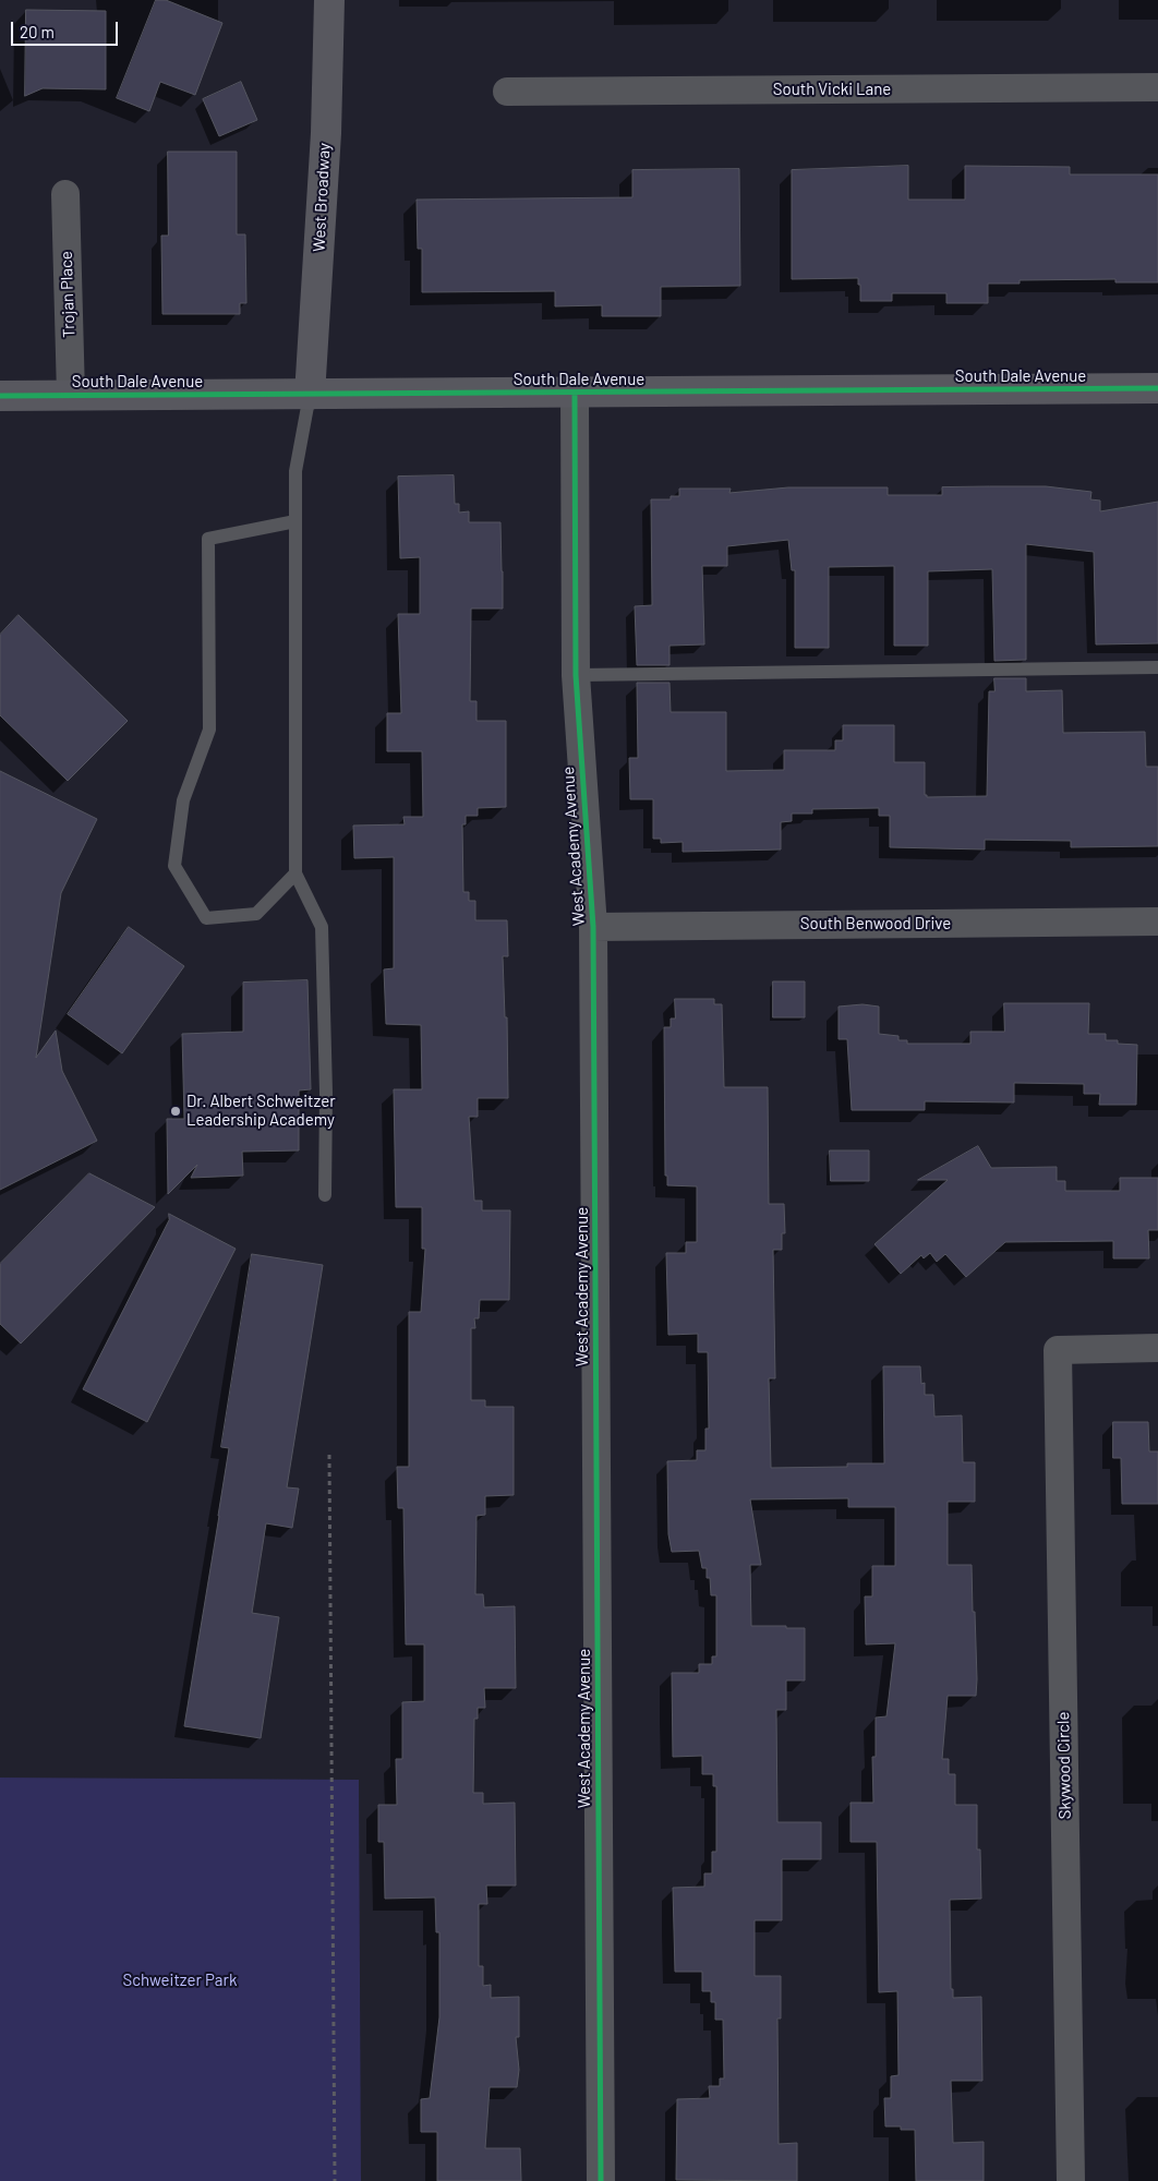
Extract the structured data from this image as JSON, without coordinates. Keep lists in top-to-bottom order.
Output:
{
  "streets": {
    "street": [
      "South Vicki Lane",
      "West Broadway",
      "Trojan Place",
      "South Dale Avenue",
      "West Academy Avenue",
      "South Benwood Drive",
      "Skywood Circle"
    ]
  },
  "crossings": [
    ["West Broadway", "South Dale Avenue"],
    ["Trojan Place", "South Dale Avenue"],
    ["South Dale Avenue", "West Academy Avenue"],
    ["West Academy Avenue", "South Benwood Drive"]
  ],
  "parks": ["Schweitzer Park"],
  "places": ["Dr. Albert Schweitzer Leadership Academy"],
  "scale_bar": "20 m"
}
